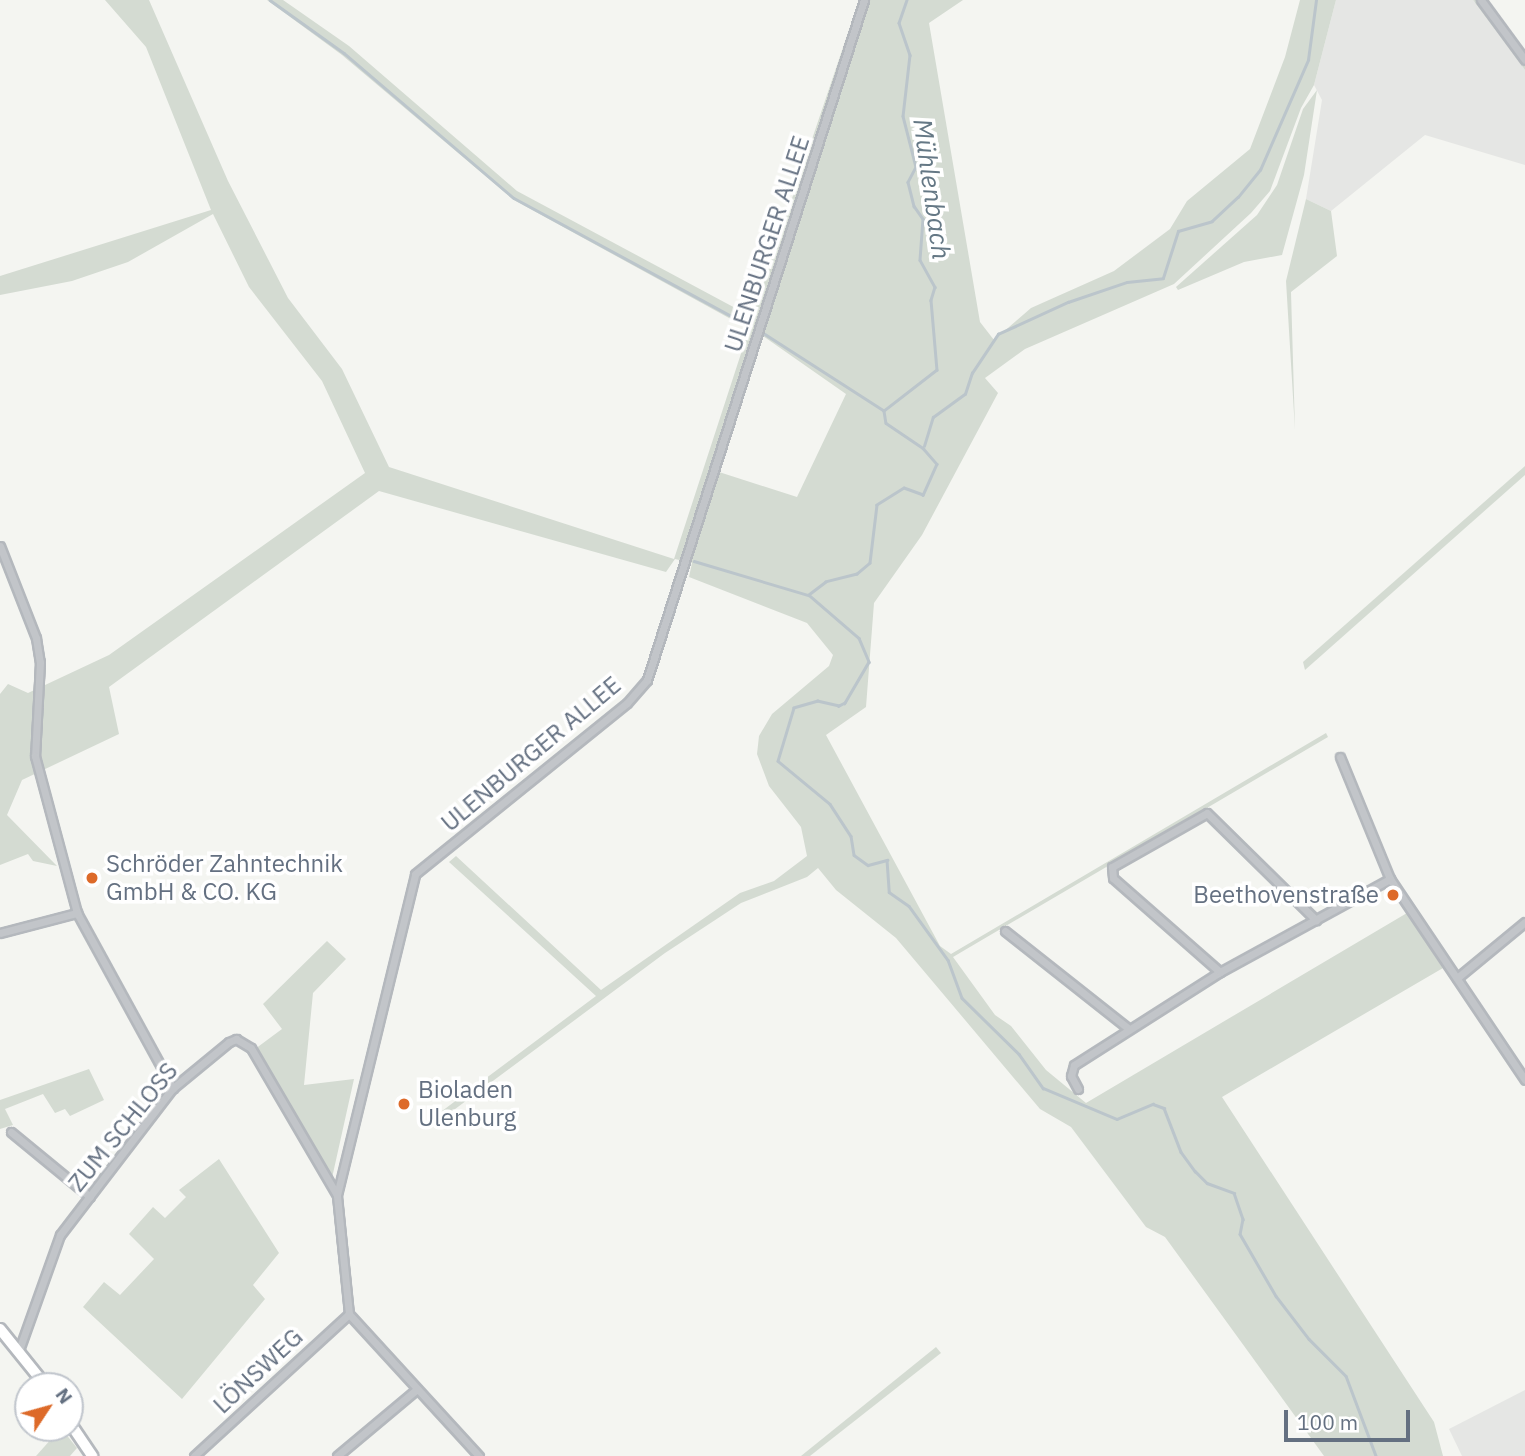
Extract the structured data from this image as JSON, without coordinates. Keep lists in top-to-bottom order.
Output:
{
  "streets": {
    "street": ["ULENBURGER ALLEE", "ZUM SCHLOSS", "LÖNSWEG"]
  },
  "crossings": [
    ["ULENBURGER ALLEE", "ZUM SCHLOSS"],
    ["ULENBURGER ALLEE", "LÖNSWEG"]
  ],
  "water": ["Mühlenbach"],
  "places": ["Schröder Zahntechnik GmbH & CO. KG", "Beethovenstraße", "Bioladen Ulenburg"],
  "scale_bar": "100 m",
  "north": "top right"
}
